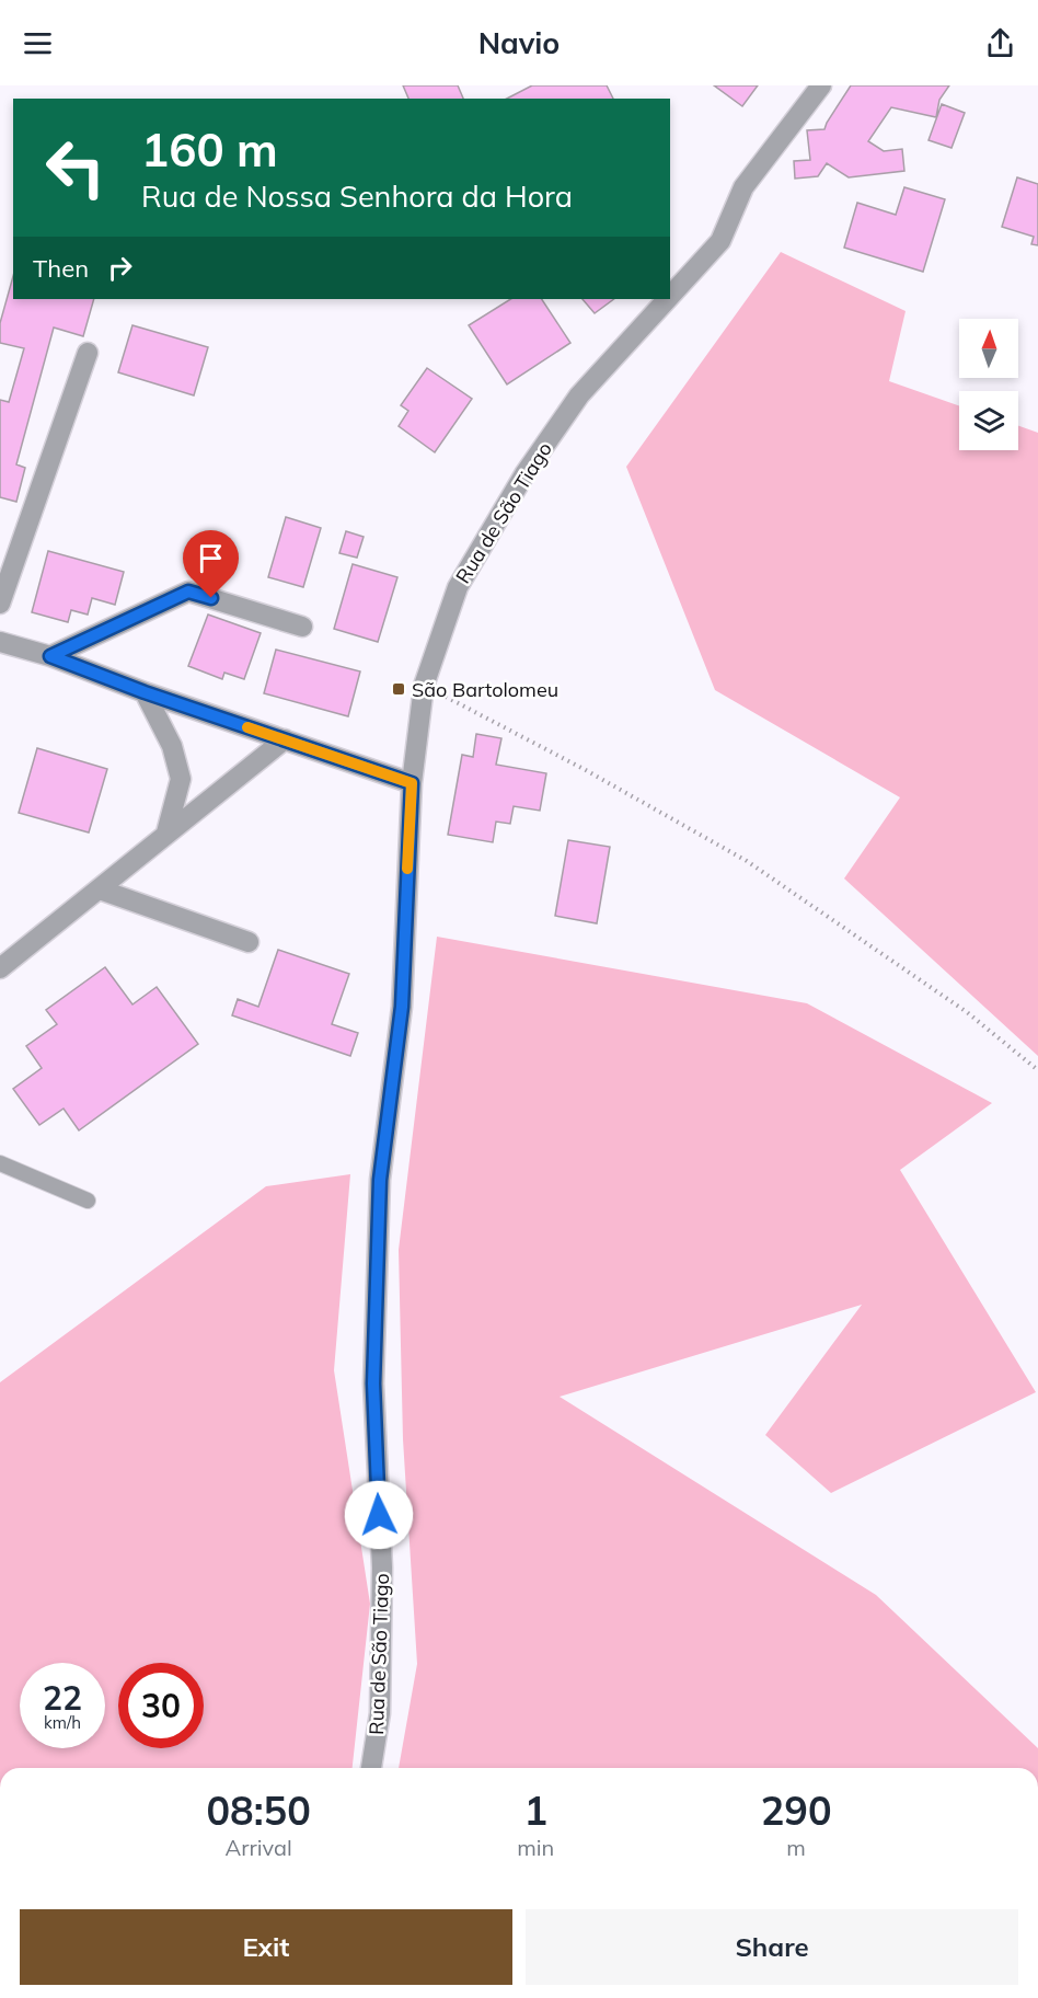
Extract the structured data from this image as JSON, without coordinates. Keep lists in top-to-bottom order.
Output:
{
  "streets": {
    "street": ["Rua de São Tiago"]
  },
  "places": {
    "transit": ["São Bartolomeu"]
  },
  "north": "top",
  "page": {
    "header": "Navio",
    "turn": ["160 m", "Rua de Nossa Senhora da Hora"],
    "then": "Then",
    "speed": "22 km/h",
    "limit": "30",
    "eta": [
      "08:50",
      "Arrival",
      "1",
      "min",
      "290",
      "m"
    ],
    "buttons": ["Exit", "Share"]
  }
}
